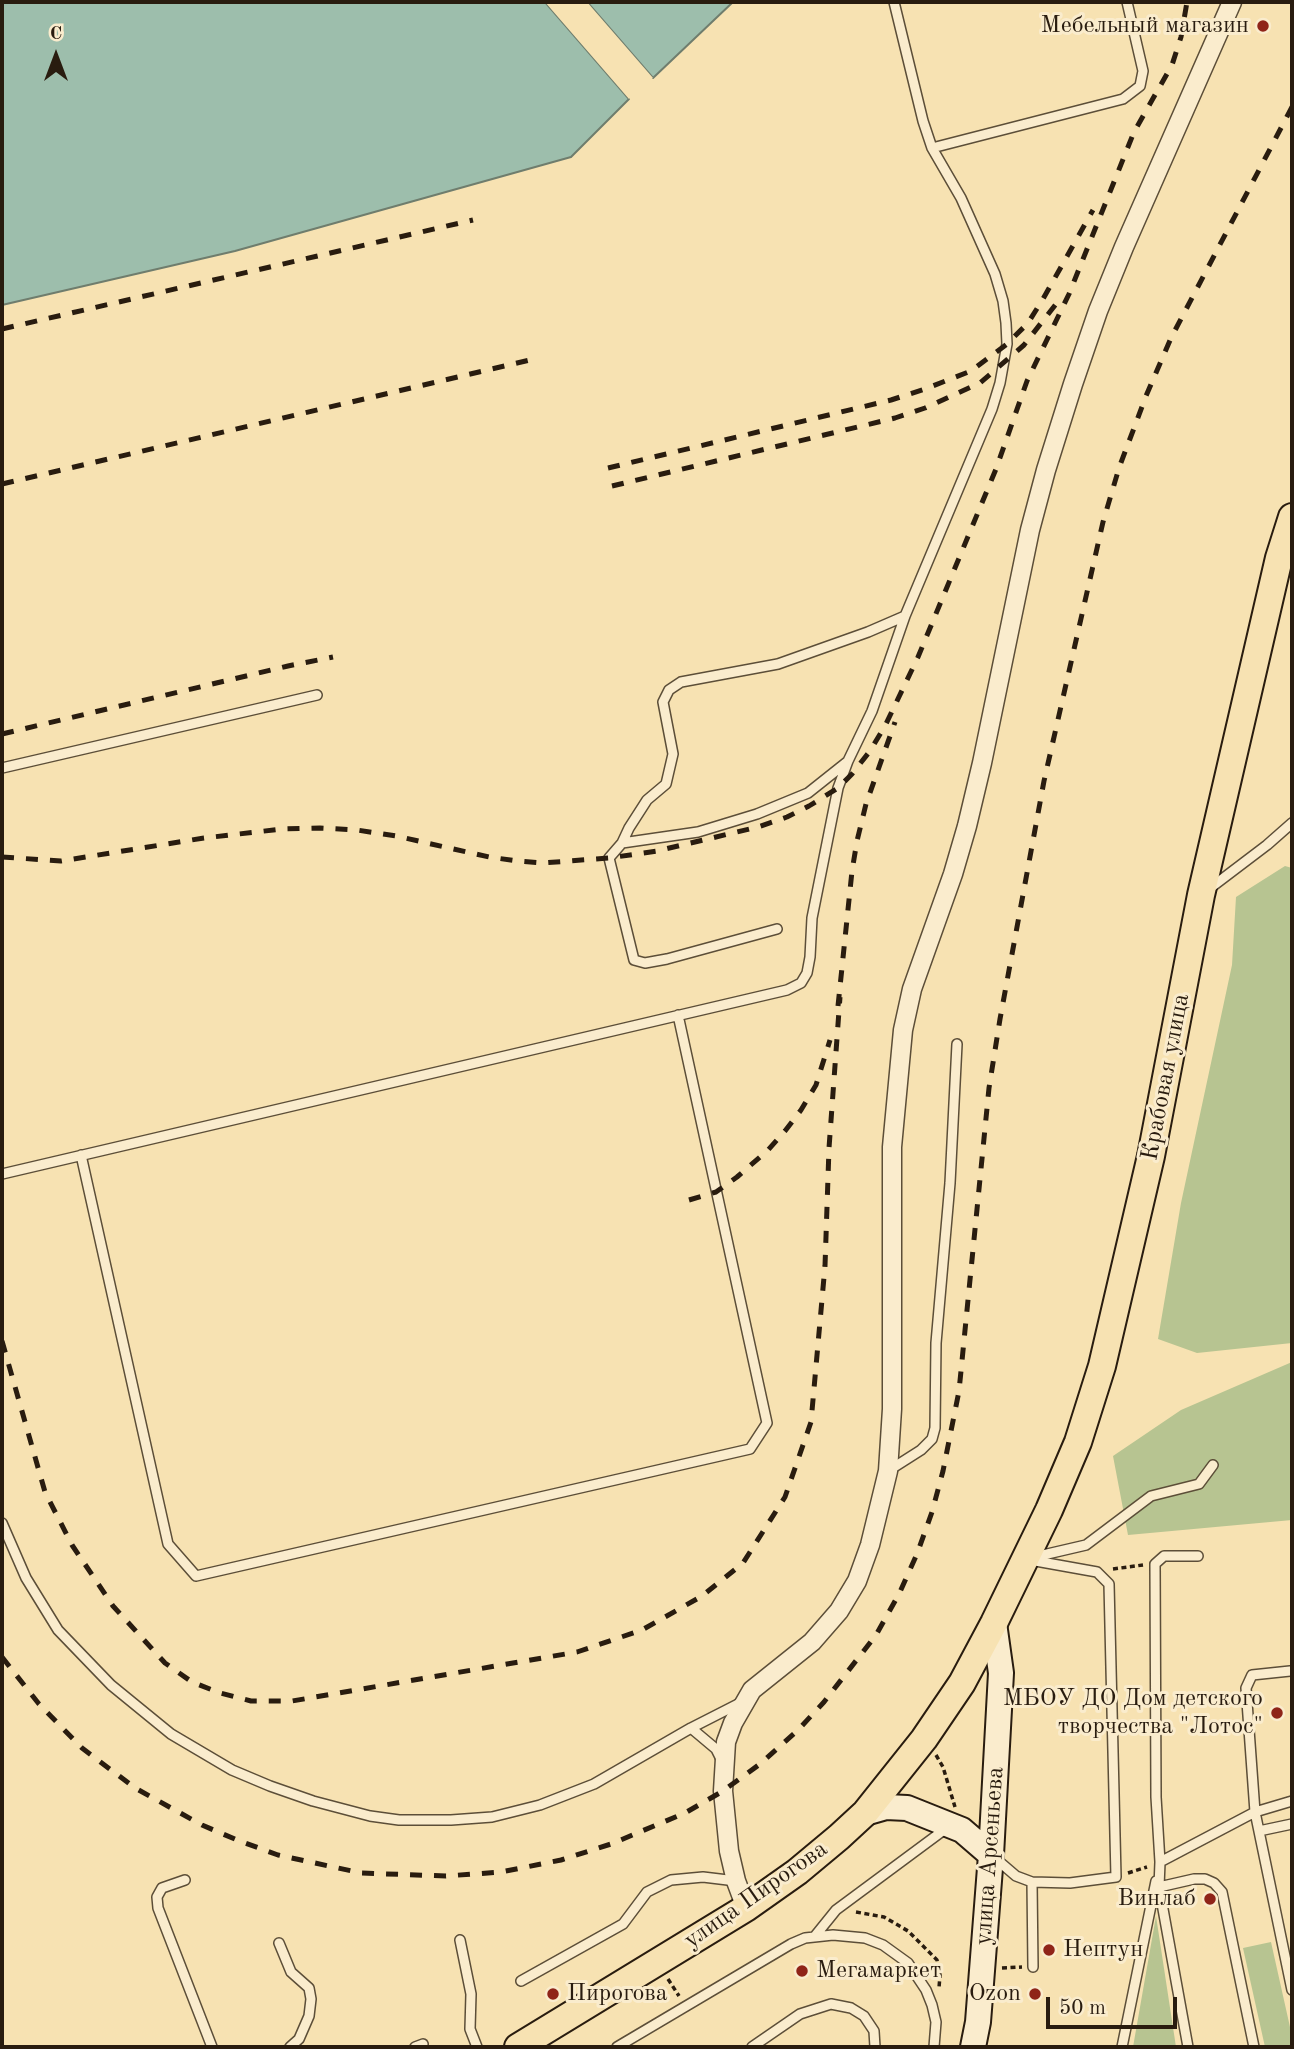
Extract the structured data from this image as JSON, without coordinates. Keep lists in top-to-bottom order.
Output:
{
  "streets": {
    "main road": ["Крабовая улица", "улица Арсеньева", "улица Пирогова"]
  },
  "crossings": [
    ["Крабовая улица", "улица Арсеньева"],
    ["Крабовая улица", "улица Пирогова"],
    ["улица Арсеньева", "улица Пирогова"]
  ],
  "places": [
    "Мебельный магазин",
    "МБОУ ДО Дом детского творчества \"Лотос\"",
    "Винлаб",
    "Нептун",
    "Мегамаркет",
    "Пирогова",
    "Ozon"
  ],
  "scale_bar": "50 m",
  "north": "top"
}
